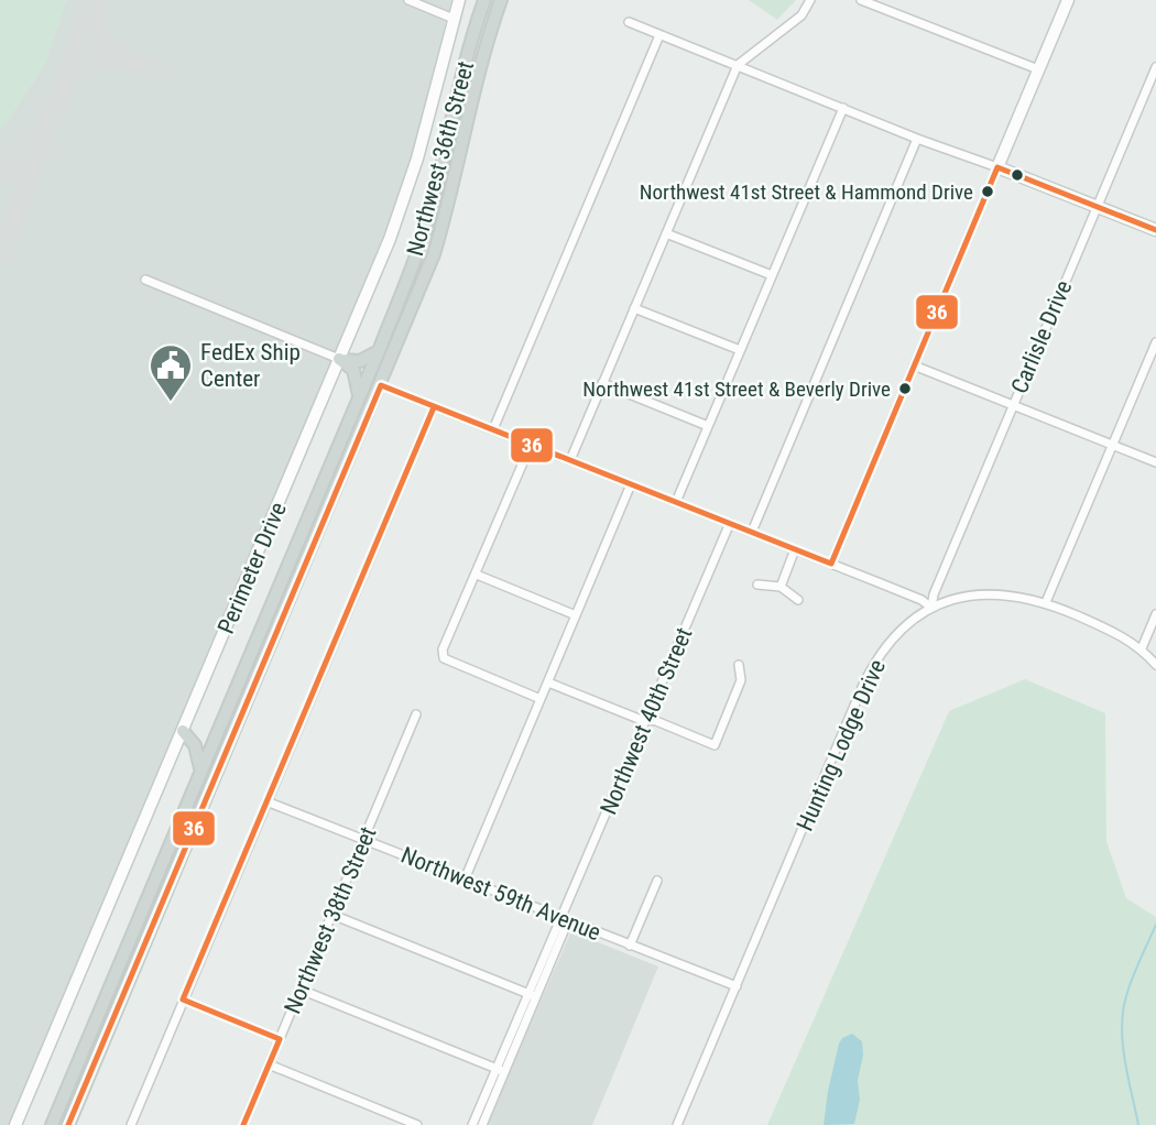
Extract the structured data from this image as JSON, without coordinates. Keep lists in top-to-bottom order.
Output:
{
  "streets": {
    "main road": ["Northwest 36th Street"],
    "street": [
      "Carlisle Drive",
      "Perimeter Drive",
      "Northwest 40th Street",
      "Hunting Lodge Drive",
      "Northwest 59th Avenue",
      "Northwest 38th Street"
    ]
  },
  "crossings": [
    ["Carlisle Drive", "Hunting Lodge Drive"],
    ["Northwest 40th Street", "Northwest 59th Avenue"],
    ["Hunting Lodge Drive", "Northwest 59th Avenue"],
    ["Northwest 59th Avenue", "Northwest 38th Street"]
  ],
  "places": {
    "other": ["Northwest 41st Street & Hammond Drive", "Northwest 41st Street & Beverly Drive"],
    "public building": ["FedEx Ship Center"]
  },
  "lines": ["transit line 36"]
}
